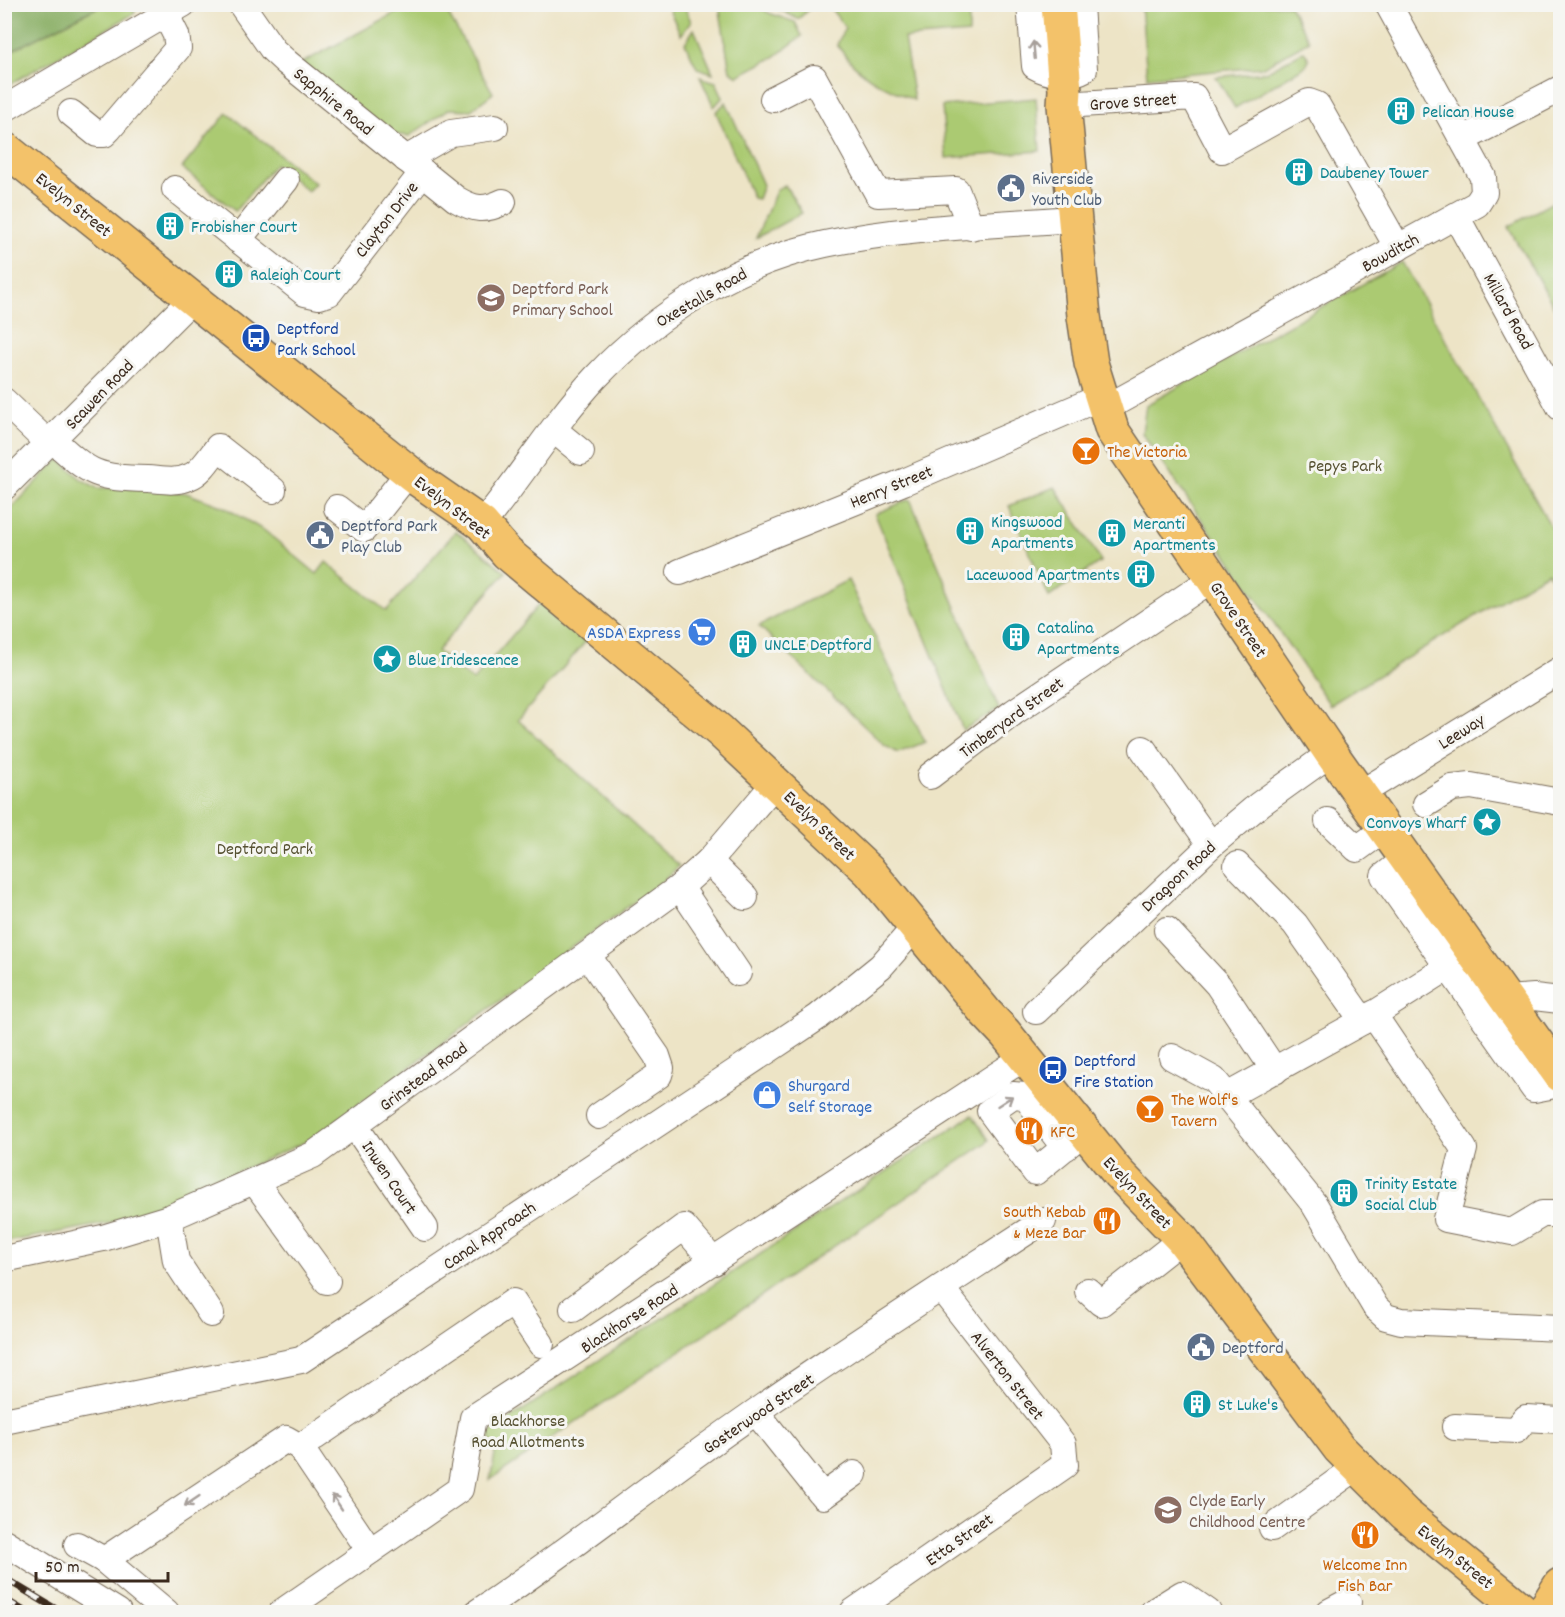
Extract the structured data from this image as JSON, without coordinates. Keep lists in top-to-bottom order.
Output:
{
  "streets": {
    "main road": ["Grove Street", "Evelyn Street"],
    "street": [
      "Sapphire Road",
      "Clayton Drive",
      "Bowditch",
      "Oxestalls Road",
      "Millard Road",
      "Scawen Road",
      "Henry Street",
      "Timberyard Street",
      "Leeway",
      "Dragoon Road",
      "Grinstead Road",
      "Inwen Court",
      "Canal Approach",
      "Blackhorse Road",
      "Alverton Street",
      "Gosterwood Street",
      "Etta Street"
    ]
  },
  "crossings": [
    ["Sapphire Road", "Clayton Drive"],
    ["Grove Street", "Bowditch"],
    ["Grove Street", "Oxestalls Road"],
    ["Grove Street", "Henry Street"],
    ["Grove Street", "Timberyard Street"],
    ["Grove Street", "Leeway"],
    ["Grove Street", "Dragoon Road"],
    ["Evelyn Street", "Oxestalls Road"],
    ["Evelyn Street", "Scawen Road"],
    ["Evelyn Street", "Grinstead Road"],
    ["Evelyn Street", "Canal Approach"],
    ["Evelyn Street", "Blackhorse Road"],
    ["Bowditch", "Millard Road"],
    ["Bowditch", "Henry Street"],
    ["Grinstead Road", "Inwen Court"],
    ["Alverton Street", "Gosterwood Street"],
    ["Alverton Street", "Etta Street"]
  ],
  "parks": ["Pepys Park", "Deptford Park", "Blackhorse Road Allotments"],
  "places": {
    "building": [
      "Pelican House",
      "Daubeney Tower",
      "Frobisher Court",
      "Raleigh Court",
      "Kingswood Apartments",
      "Meranti Apartments",
      "Lacewood Apartments",
      "Catalina Apartments",
      "UNCLE Deptford",
      "Trinity Estate Social Club",
      "St Luke's"
    ],
    "public building": ["Riverside Youth Club", "Deptford Park Play Club", "Deptford"],
    "school or university": ["Deptford Park Primary School", "Clyde Early Childhood Centre"],
    "bus stop": ["Deptford Park School", "Deptford Fire Station"],
    "bar": ["The Victoria", "The Wolf's Tavern"],
    "supermarket": ["ASDA Express"],
    "place": ["Blue Iridescence", "Convoys Wharf"],
    "shop": ["Shurgard Self Storage"],
    "restaurant": ["KFC", "South Kebab & Meze Bar", "Welcome Inn Fish Bar"]
  },
  "scale_bar": "50 m"
}
